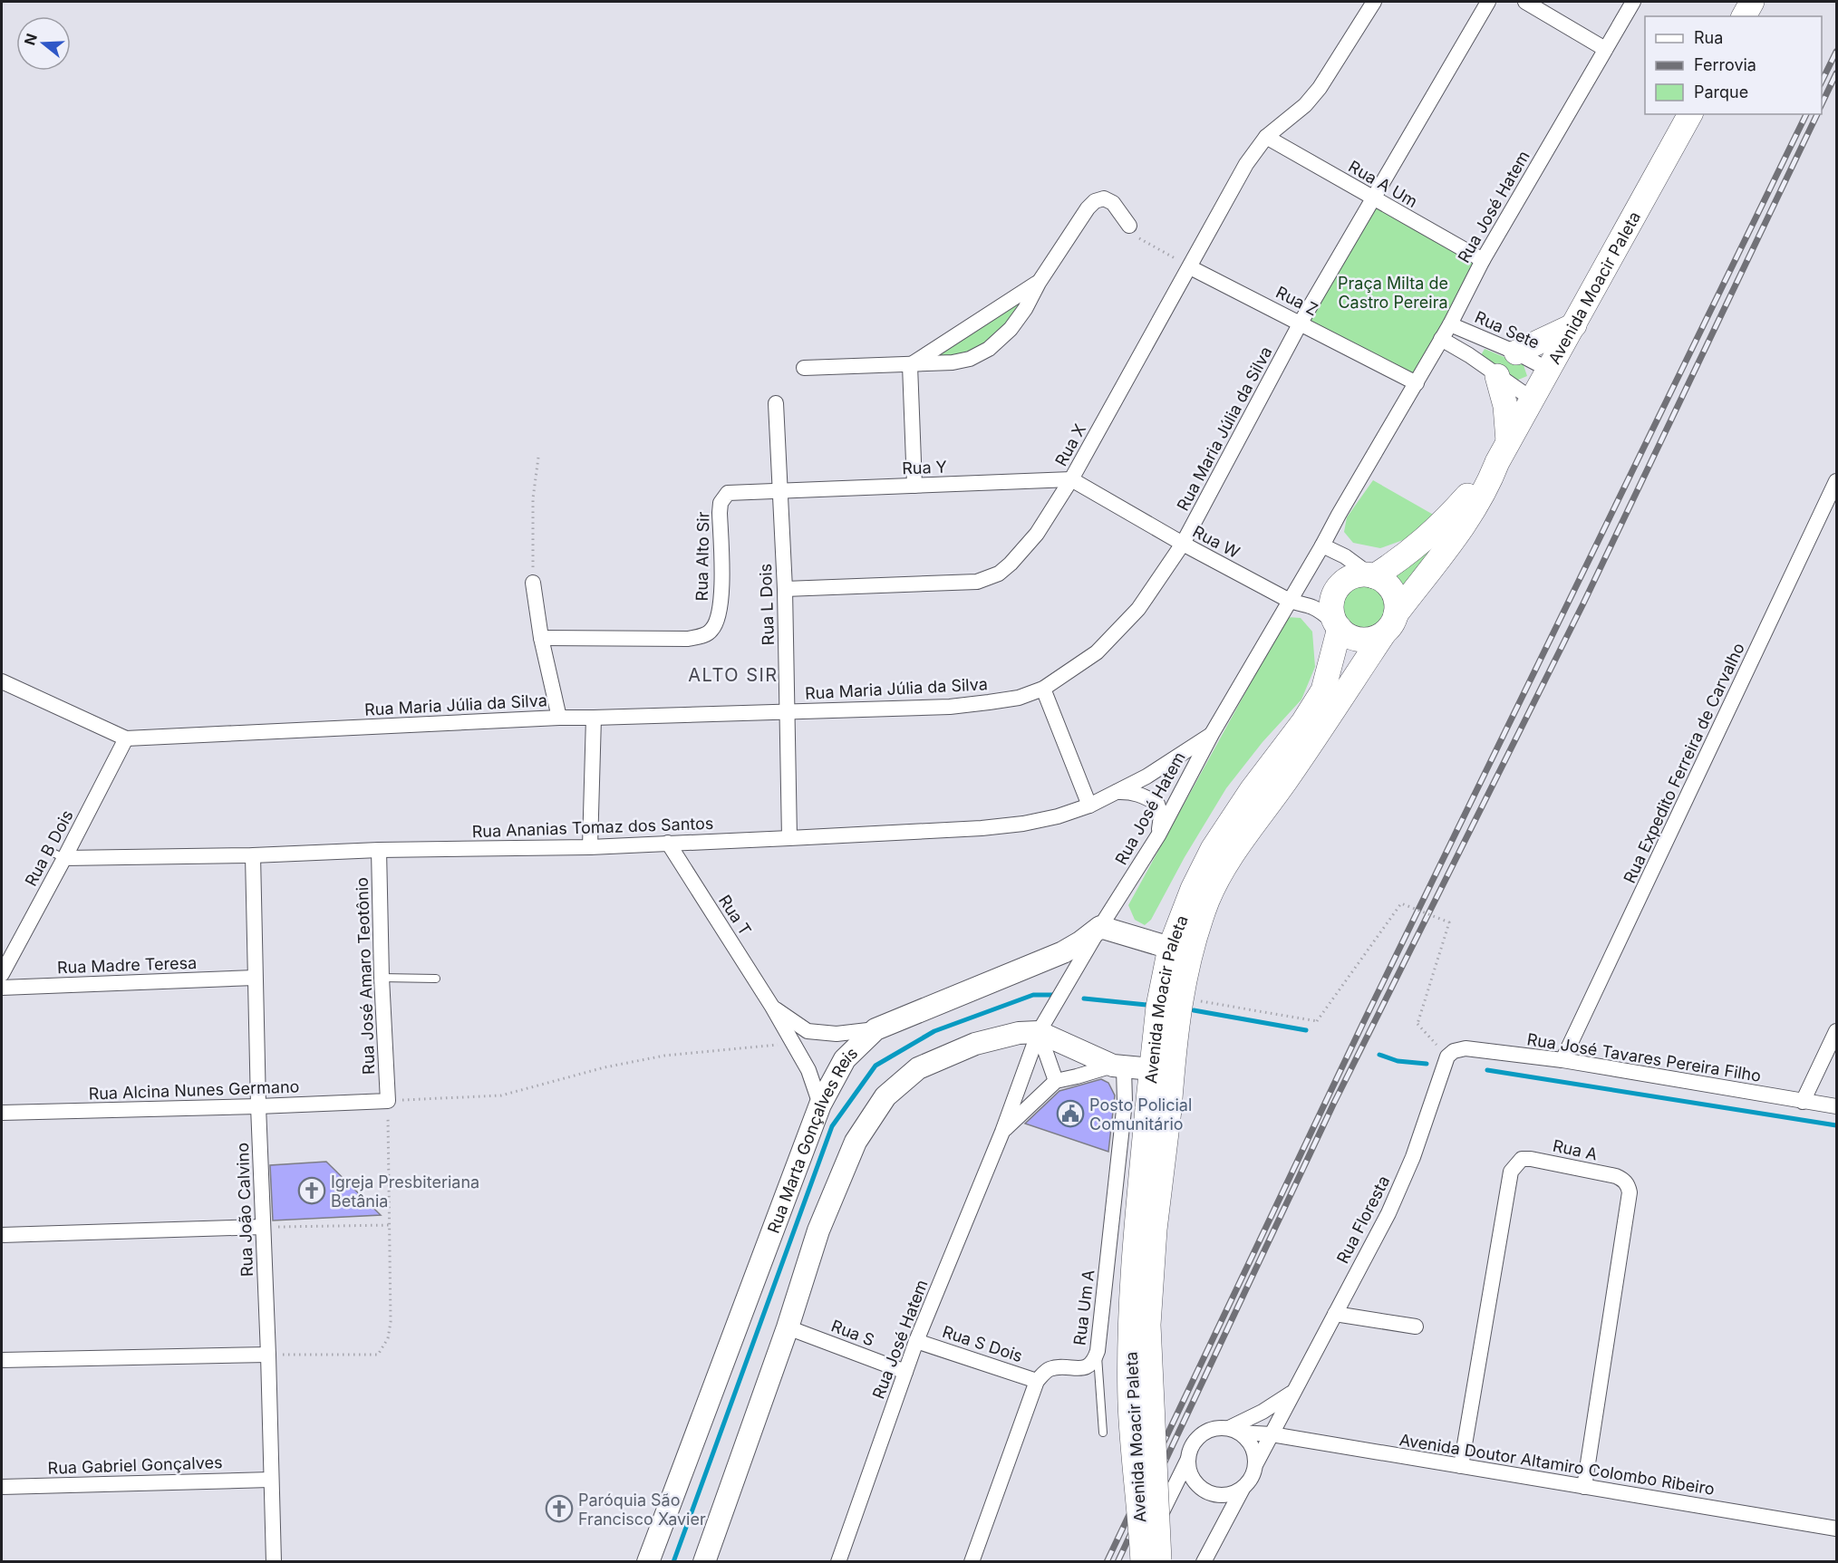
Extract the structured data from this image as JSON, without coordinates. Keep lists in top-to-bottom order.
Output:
{
  "streets": {
    "main road": ["Avenida Moacir Paleta"],
    "street": [
      "Rua A Um",
      "Rua José Hatem",
      "Rua Z",
      "Rua Sete",
      "Rua Maria Júlia da Silva",
      "Rua X",
      "Rua Y",
      "Rua W",
      "Rua Alto Sir",
      "Rua L Dois",
      "Rua Expedito Ferreira de Carvalho",
      "Rua Ananias Tomaz dos Santos",
      "Rua B Dois",
      "Rua T",
      "Rua Madre Teresa",
      "Rua José Amaro Teotônio",
      "Rua José Tavares Pereira Filho",
      "Rua Alcina Nunes Germano",
      "Rua Marta Gonçalves Reis",
      "Rua A",
      "Rua João Calvino",
      "Rua Floresta",
      "Rua Um A",
      "Rua S",
      "Rua S Dois",
      "Avenida Doutor Altamiro Colombo Ribeiro",
      "Rua Gabriel Gonçalves"
    ]
  },
  "crossings": [
    ["Rua A Um", "Rua José Hatem"],
    ["Rua A Um", "Rua Maria Júlia da Silva"],
    ["Rua A Um", "Rua X"],
    ["Rua José Hatem", "Avenida Moacir Paleta"],
    ["Rua José Hatem", "Rua Z"],
    ["Rua José Hatem", "Rua Sete"],
    ["Rua José Hatem", "Rua W"],
    ["Rua José Hatem", "Rua Ananias Tomaz dos Santos"],
    ["Rua José Hatem", "Rua Marta Gonçalves Reis"],
    ["Rua José Hatem", "Rua S"],
    ["Rua José Hatem", "Rua S Dois"],
    ["Avenida Moacir Paleta", "Rua Sete"],
    ["Rua Z", "Rua Maria Júlia da Silva"],
    ["Rua Z", "Rua X"],
    ["Rua Maria Júlia da Silva", "Rua W"],
    ["Rua Maria Júlia da Silva", "Rua L Dois"],
    ["Rua Maria Júlia da Silva", "Rua B Dois"],
    ["Rua X", "Rua Y"],
    ["Rua X", "Rua W"],
    ["Rua X", "Rua L Dois"],
    ["Rua Y", "Rua W"],
    ["Rua Y", "Rua Alto Sir"],
    ["Rua Y", "Rua L Dois"],
    ["Rua Alto Sir", "Rua L Dois"],
    ["Rua L Dois", "Rua Ananias Tomaz dos Santos"],
    ["Rua Expedito Ferreira de Carvalho", "Rua José Tavares Pereira Filho"],
    ["Rua Ananias Tomaz dos Santos", "Rua B Dois"],
    ["Rua Ananias Tomaz dos Santos", "Rua T"],
    ["Rua Ananias Tomaz dos Santos", "Rua José Amaro Teotônio"],
    ["Rua Ananias Tomaz dos Santos", "Rua João Calvino"],
    ["Rua T", "Rua Marta Gonçalves Reis"],
    ["Rua Madre Teresa", "Rua João Calvino"],
    ["Rua José Amaro Teotônio", "Rua Alcina Nunes Germano"],
    ["Rua José Tavares Pereira Filho", "Rua Floresta"],
    ["Rua Alcina Nunes Germano", "Rua João Calvino"],
    ["Rua A", "Avenida Doutor Altamiro Colombo Ribeiro"],
    ["Rua João Calvino", "Rua Gabriel Gonçalves"],
    ["Rua Floresta", "Avenida Doutor Altamiro Colombo Ribeiro"],
    ["Rua Um A", "Rua S Dois"]
  ],
  "districts": ["ALTO SIR"],
  "parks": ["Praça Milta de Castro Pereira"],
  "places": {
    "public building": ["Posto Policial Comunitário"],
    "church": ["Igreja Presbiteriana Betânia", "Paróquia São Francisco Xavier"]
  },
  "legend": ["Rua", "Ferrovia", "Parque"],
  "north": "left"
}
